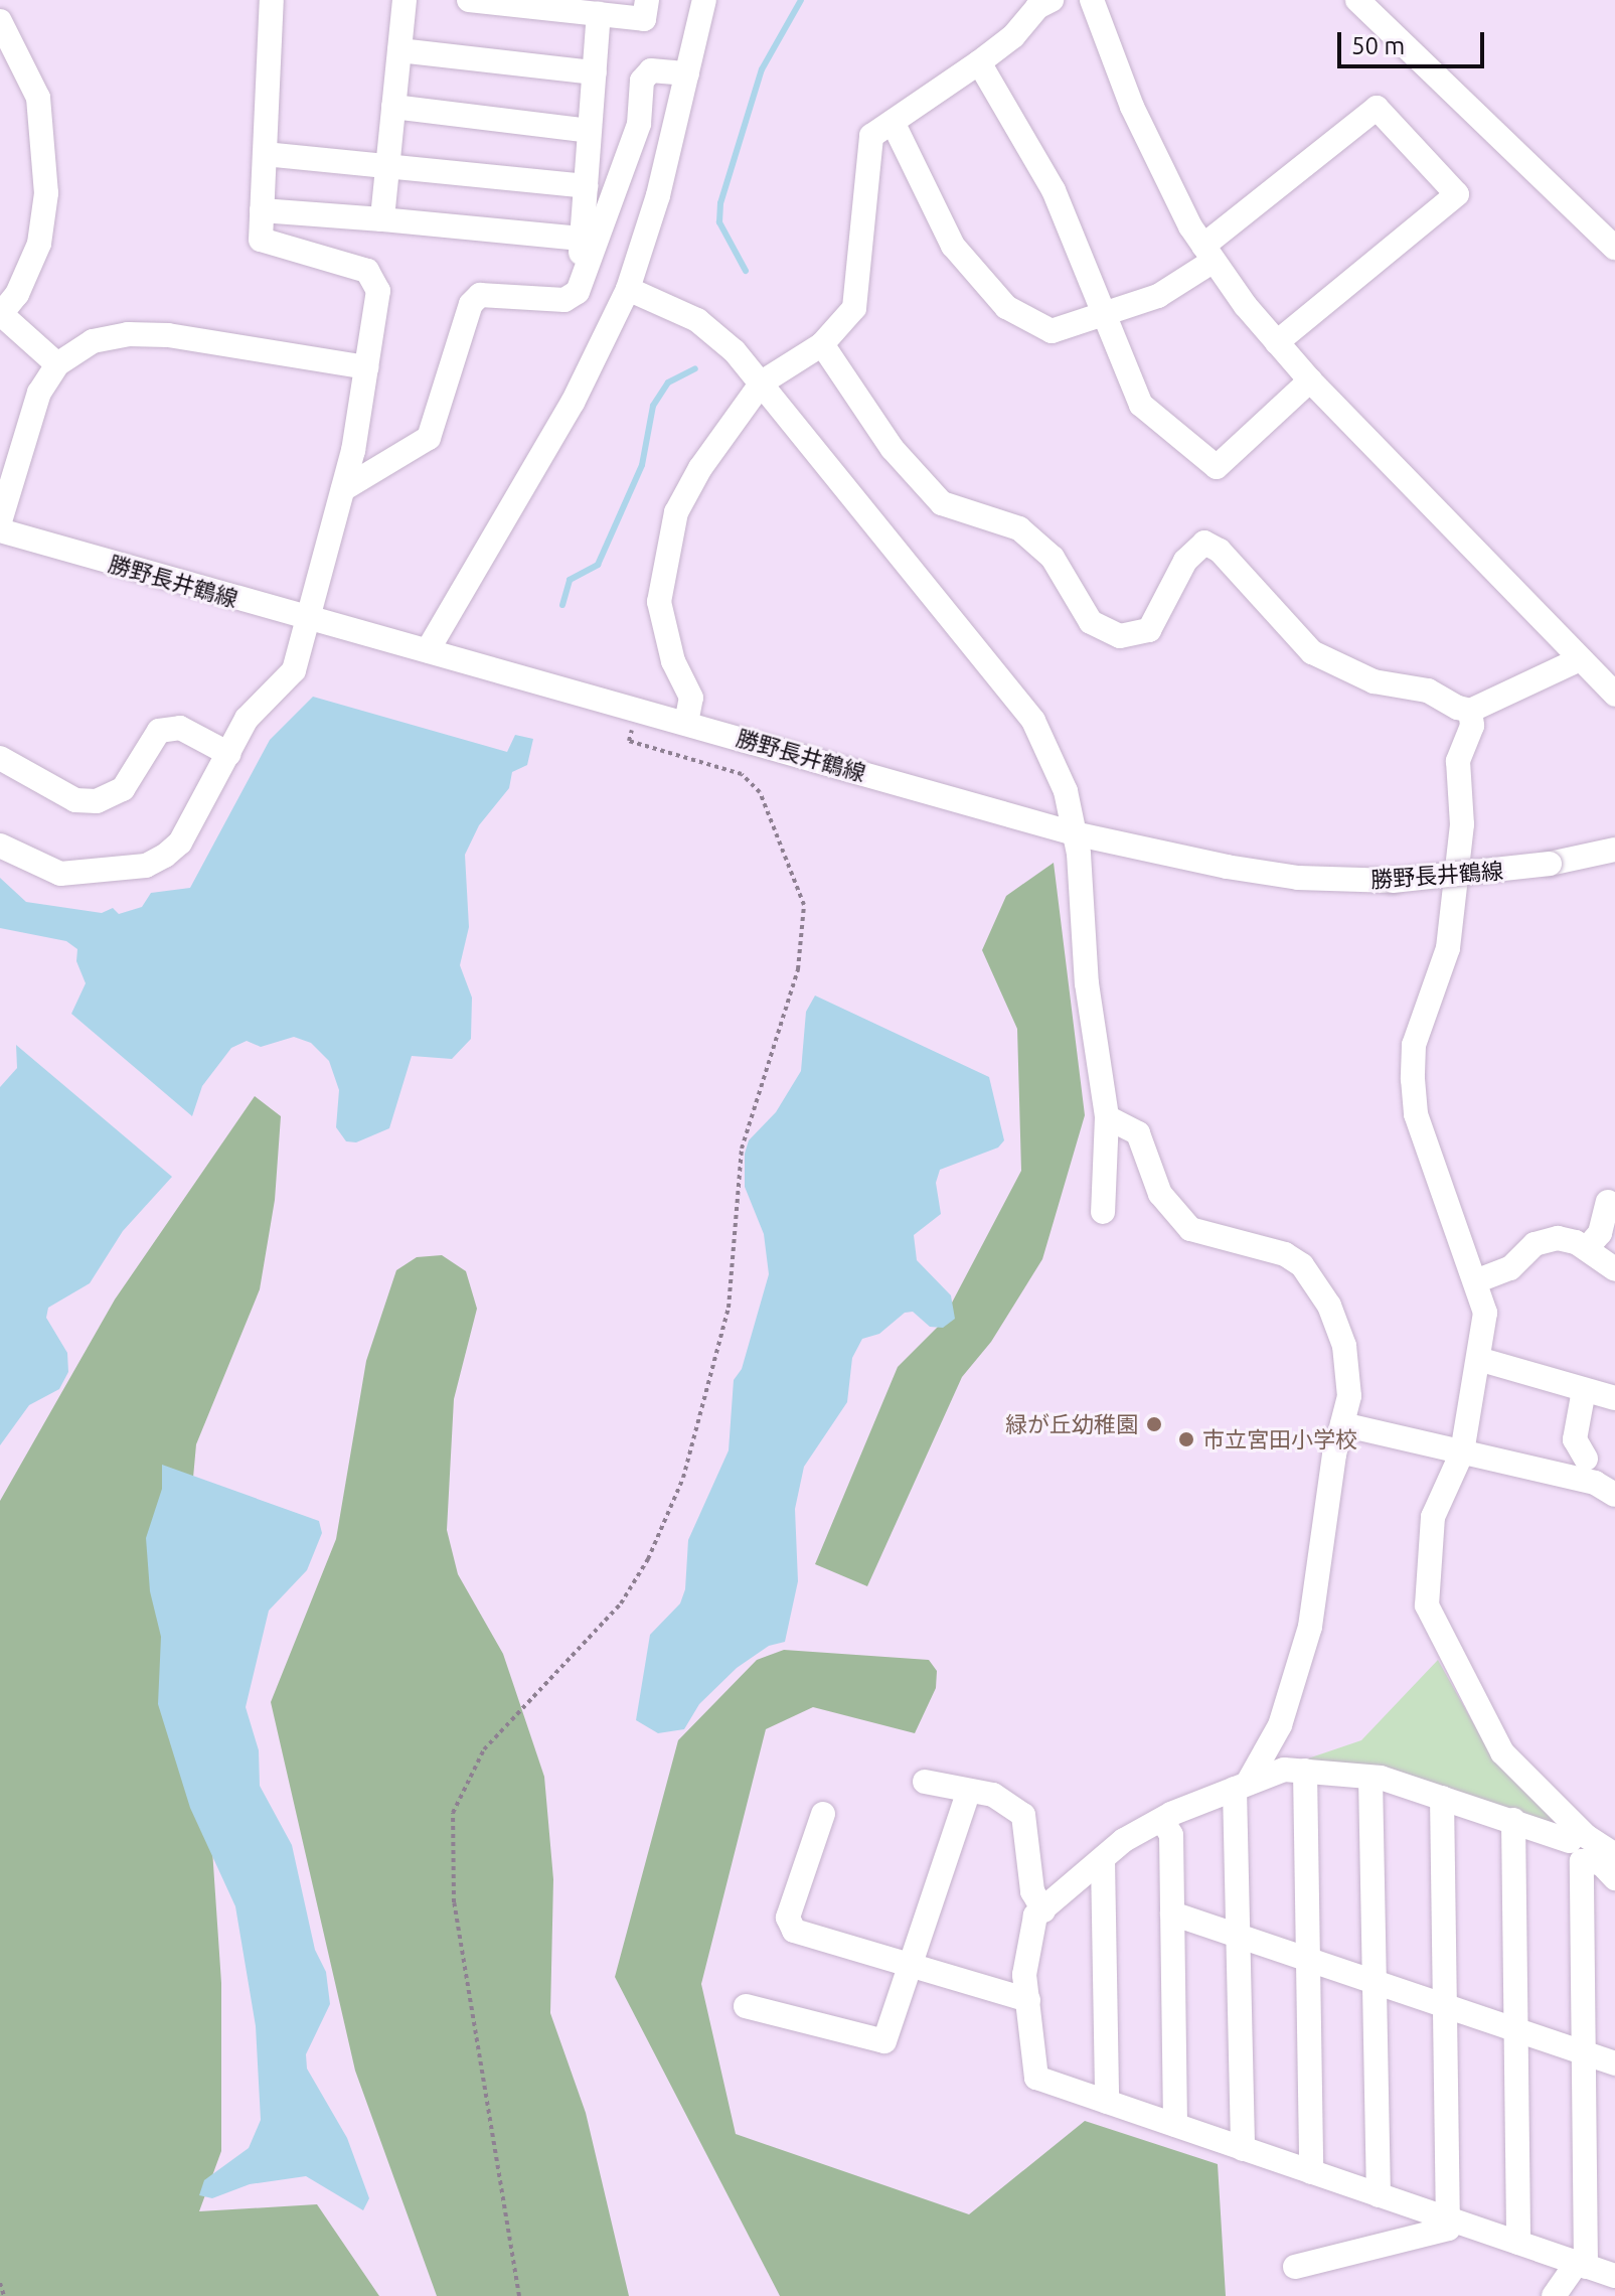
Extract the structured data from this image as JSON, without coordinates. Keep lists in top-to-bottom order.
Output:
{
  "streets": {
    "street": ["勝野長井鶴線"]
  },
  "places": ["緑が丘幼稚園", "市立宮田小学校"],
  "scale_bar": "50 m"
}
